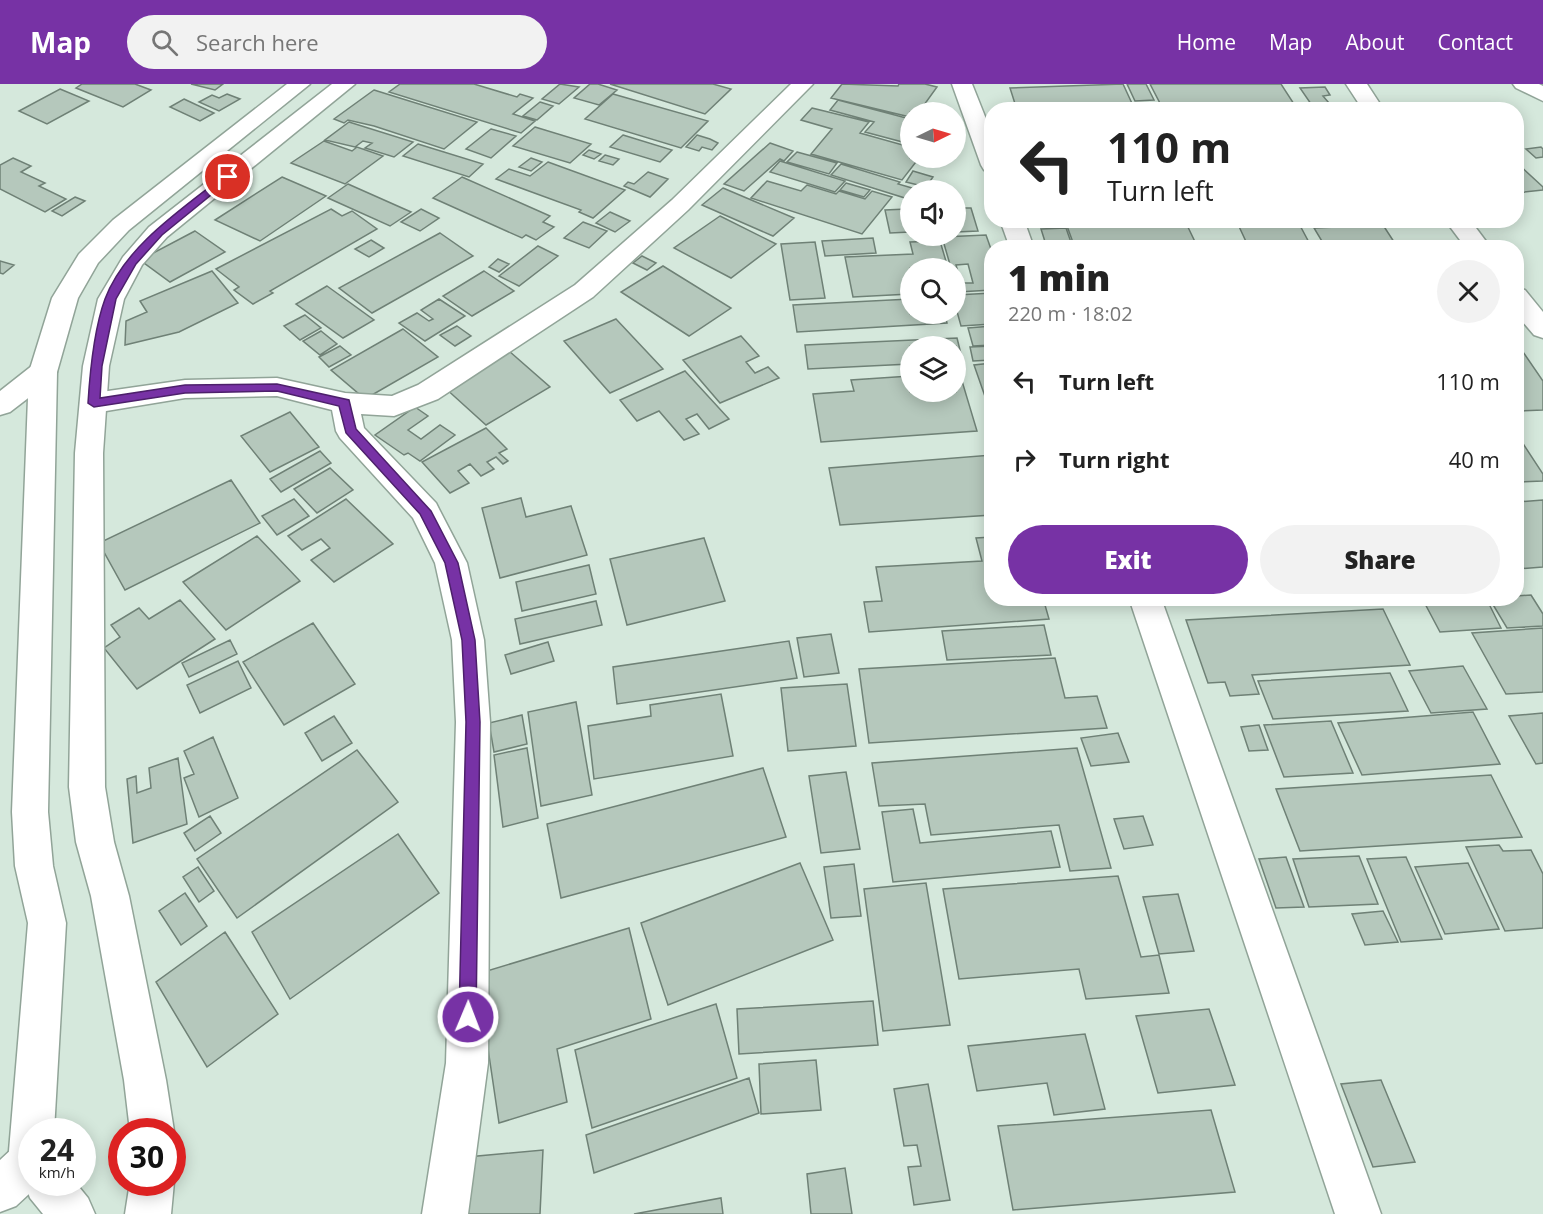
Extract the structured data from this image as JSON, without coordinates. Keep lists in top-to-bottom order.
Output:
{
  "north": "right",
  "page": {
    "header": "Map",
    "search": "Search here",
    "nav": [
      "Home",
      "Map",
      "About",
      "Contact"
    ],
    "turn": ["110 m", "Turn left"],
    "heading": ["1 min", "220 m · 18:02"],
    "list": [
      {
        "name": "Turn left",
        "value": "110 m"
      },
      {
        "name": "Turn right",
        "value": "40 m"
      }
    ],
    "buttons": ["Exit", "Share"],
    "speed": "24 km/h",
    "limit": "30"
  }
}
